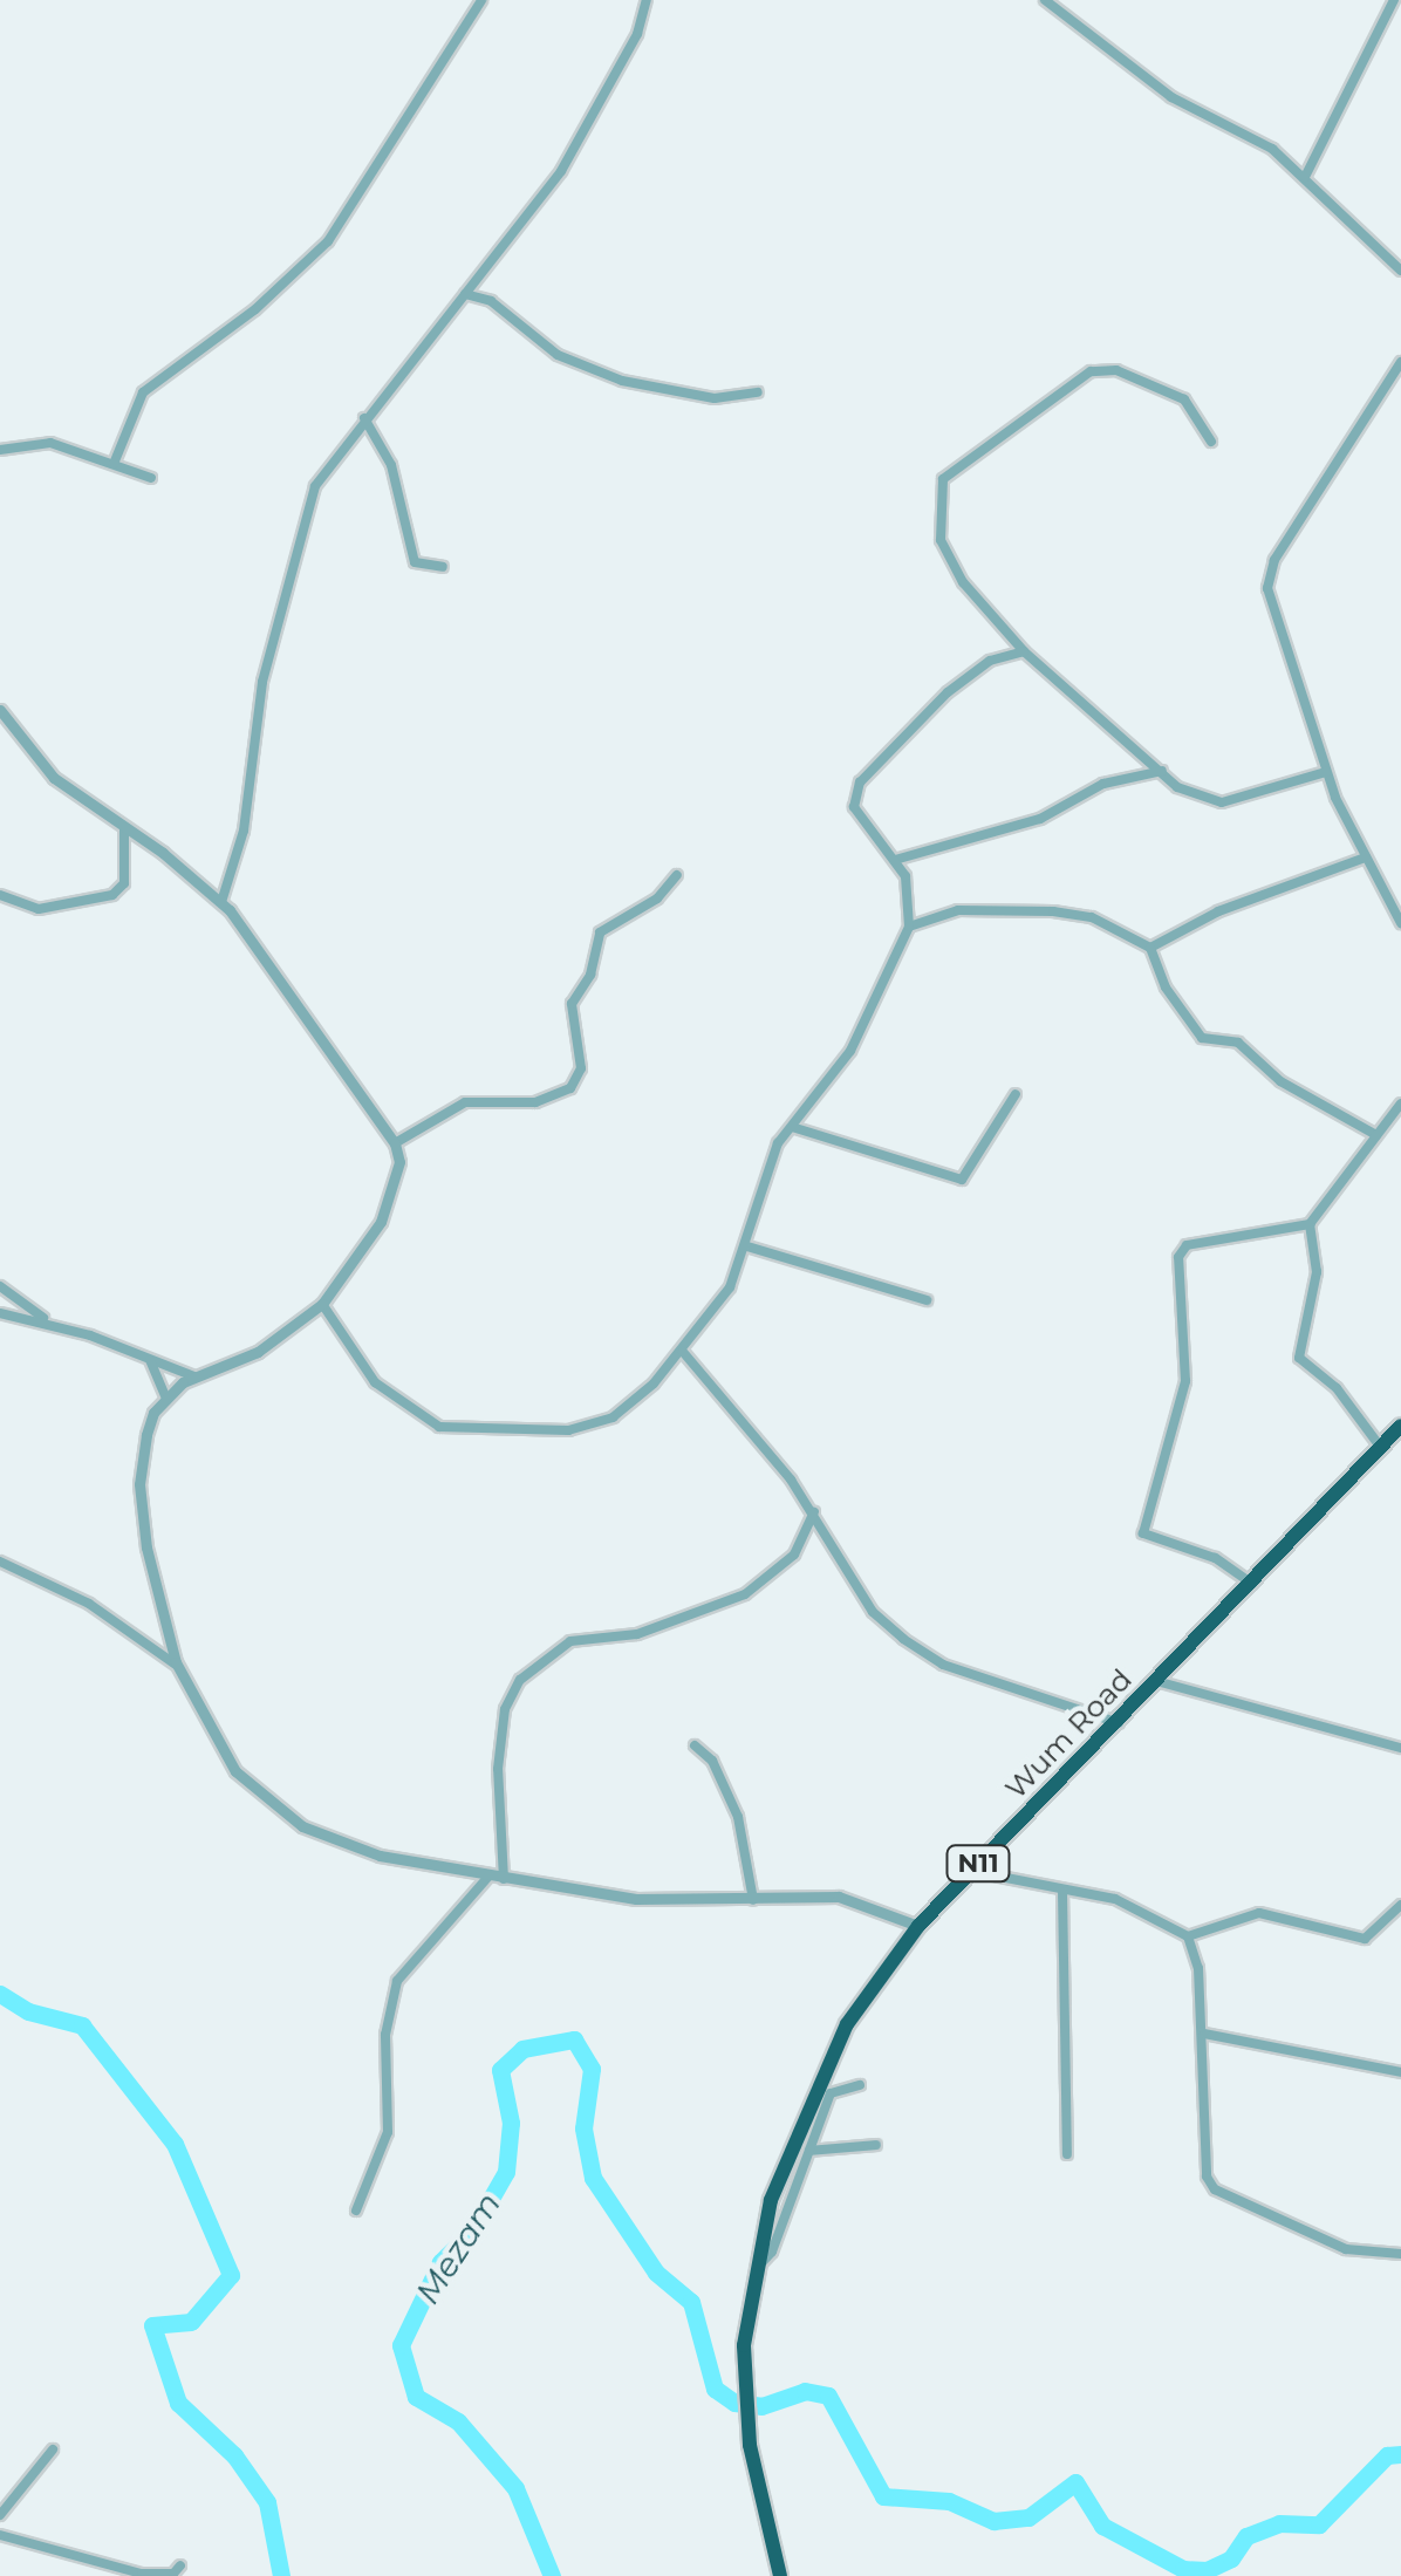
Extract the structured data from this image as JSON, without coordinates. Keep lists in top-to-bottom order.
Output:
{
  "streets": {
    "highway": ["Wum Road", "N11"]
  },
  "water": ["Mezam"]
}
